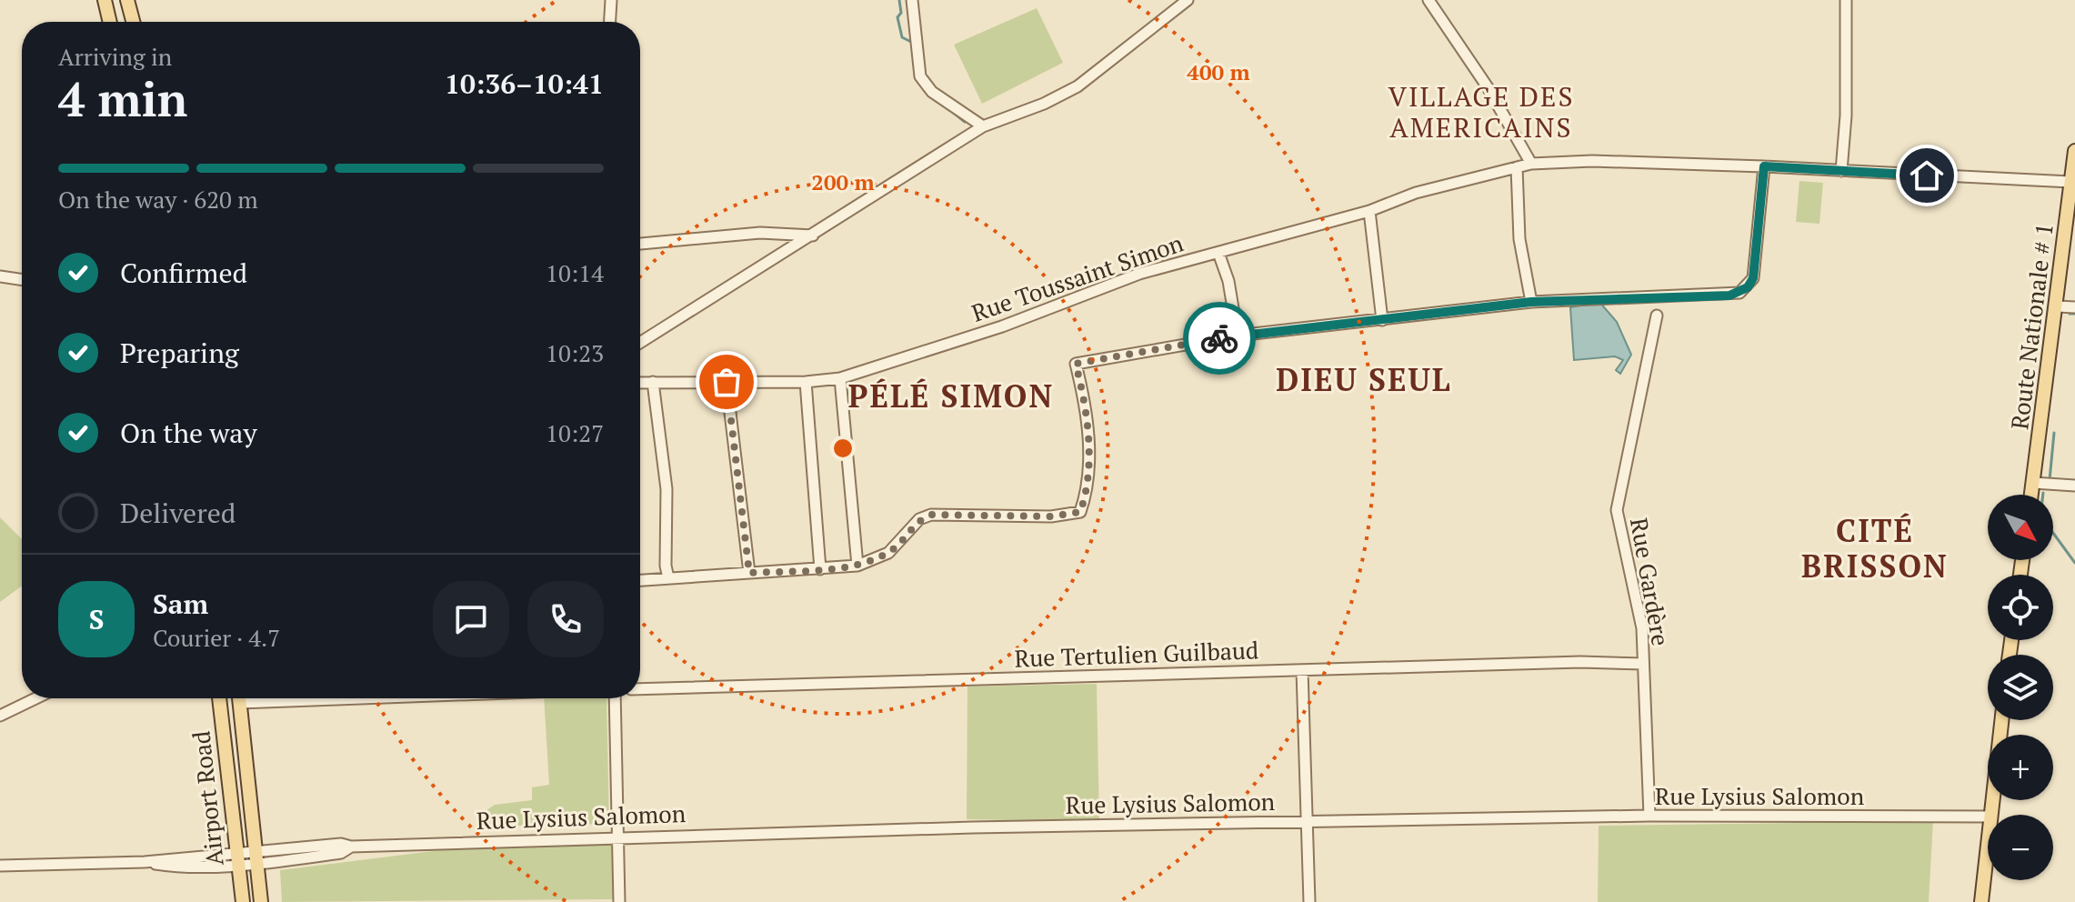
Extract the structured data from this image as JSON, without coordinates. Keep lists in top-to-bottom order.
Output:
{
  "streets": {
    "main road": ["Route Nationale # 1", "Airport Road"],
    "street": [
      "Rue Toussaint Simon",
      "Rue Gardère",
      "Rue Tertulien Guilbaud",
      "Rue Lysius Salomon"
    ]
  },
  "crossings": [
    ["Rue Toussaint Simon", "Route Nationale # 1"],
    ["Rue Gardère", "Rue Tertulien Guilbaud"],
    ["Rue Gardère", "Rue Lysius Salomon"],
    ["Rue Lysius Salomon", "Airport Road"]
  ],
  "districts": [
    "VILLAGE DES AMERICAINS",
    "DIEU SEUL",
    "PÉLÉ SIMON",
    "CITÉ BRISSON"
  ],
  "north": "bottom right",
  "page": {
    "heading": ["4 min", "Arriving in", "10:36–10:41"],
    "panel": ["Sam", "Courier · 4.7"],
    "bar": "On the way · 620 m",
    "list": [
      ["Confirmed", "10:14"],
      ["Preparing", "10:23"],
      ["On the way", "10:27"],
      "Delivered"
    ],
    "map_buttons": ["+", "−"],
    "round": "S"
  },
  "rings": ["400 m", "200 m"]
}
